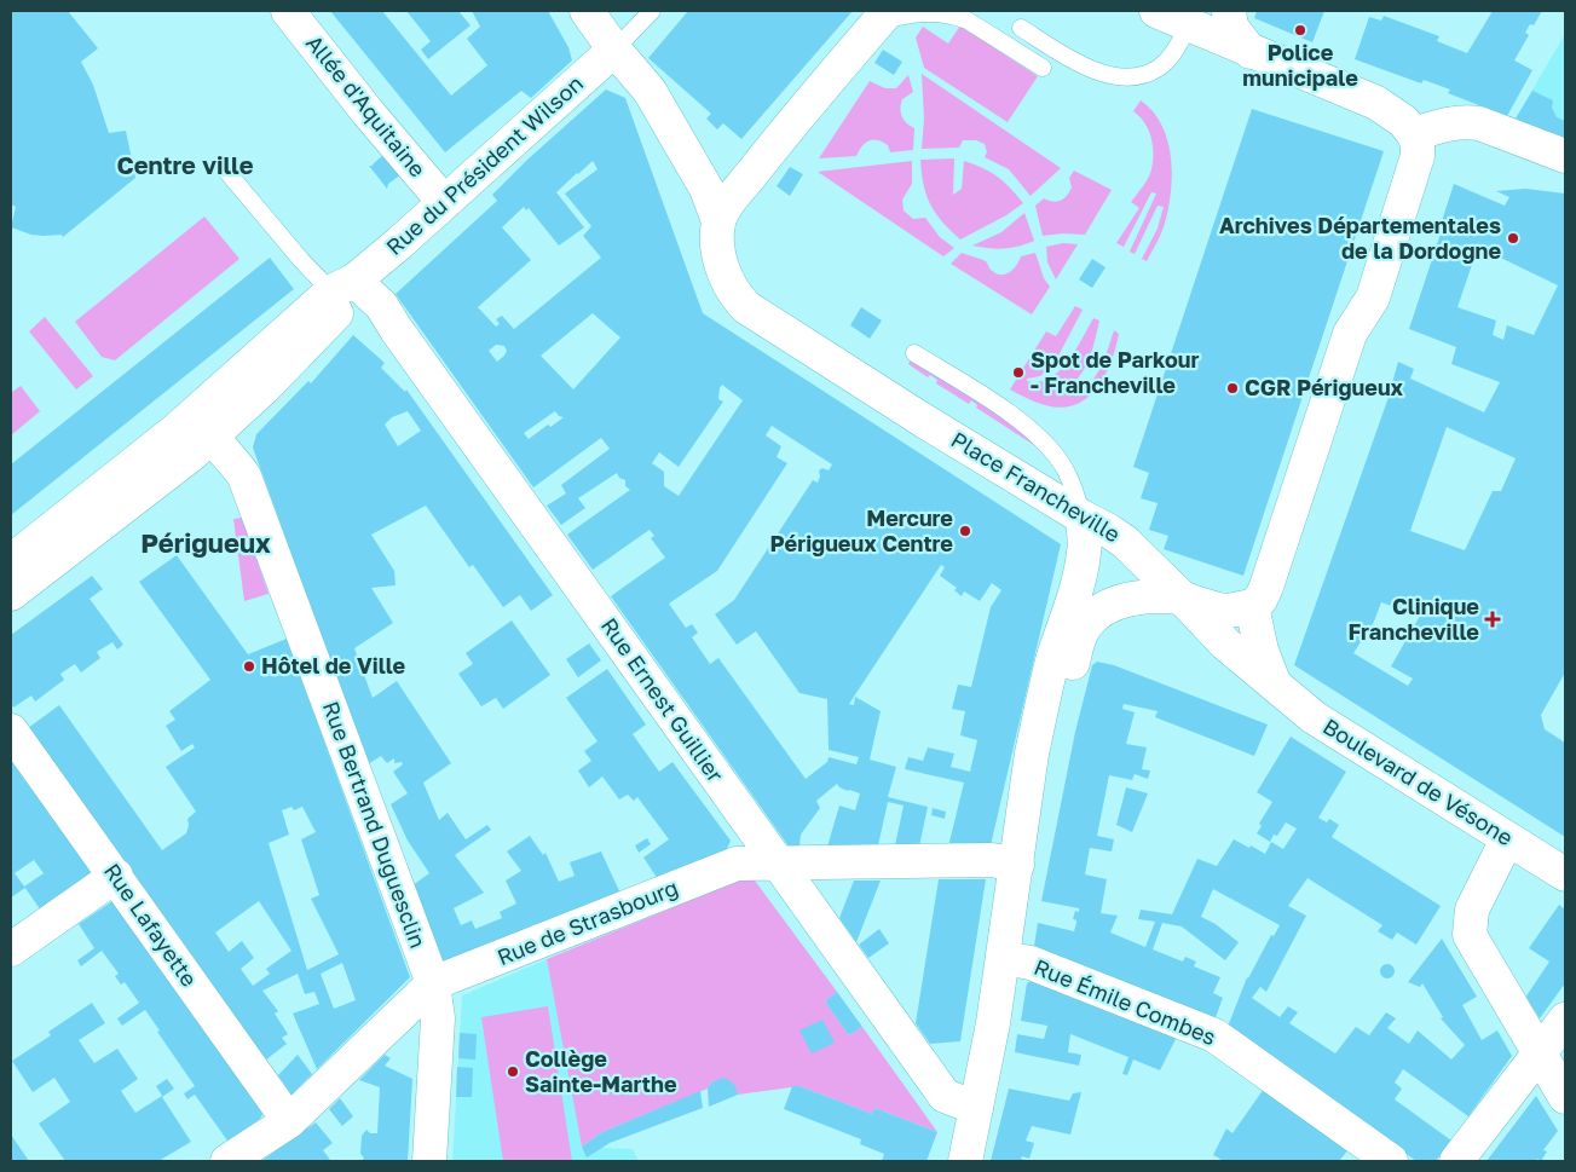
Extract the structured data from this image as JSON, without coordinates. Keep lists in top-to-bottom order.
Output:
{
  "streets": {
    "street": [
      "Allée d'Aquitaine",
      "Rue du Président Wilson",
      "Place Francheville",
      "Rue Ernest Guillier",
      "Boulevard de Vésone",
      "Rue Bertrand Duguesclin",
      "Rue de Strasbourg",
      "Rue Lafayette",
      "Rue Émile Combes"
    ]
  },
  "crossings": [
    ["Allée d'Aquitaine", "Rue du Président Wilson"],
    ["Rue du Président Wilson", "Place Francheville"],
    ["Rue du Président Wilson", "Rue Ernest Guillier"],
    ["Rue du Président Wilson", "Rue Bertrand Duguesclin"],
    ["Place Francheville", "Boulevard de Vésone"],
    ["Rue Ernest Guillier", "Rue de Strasbourg"],
    ["Rue Bertrand Duguesclin", "Rue de Strasbourg"],
    ["Rue de Strasbourg", "Rue Lafayette"]
  ],
  "districts": ["Centre ville", "Périgueux"],
  "places": {
    "other": [
      "Police municipale",
      "Archives Départementales de la Dordogne",
      "Spot de Parkour - Francheville",
      "CGR Périgueux",
      "Mercure Périgueux Centre",
      "Hôtel de Ville",
      "Collège Sainte-Marthe"
    ],
    "health": ["Clinique Francheville"]
  }
}
